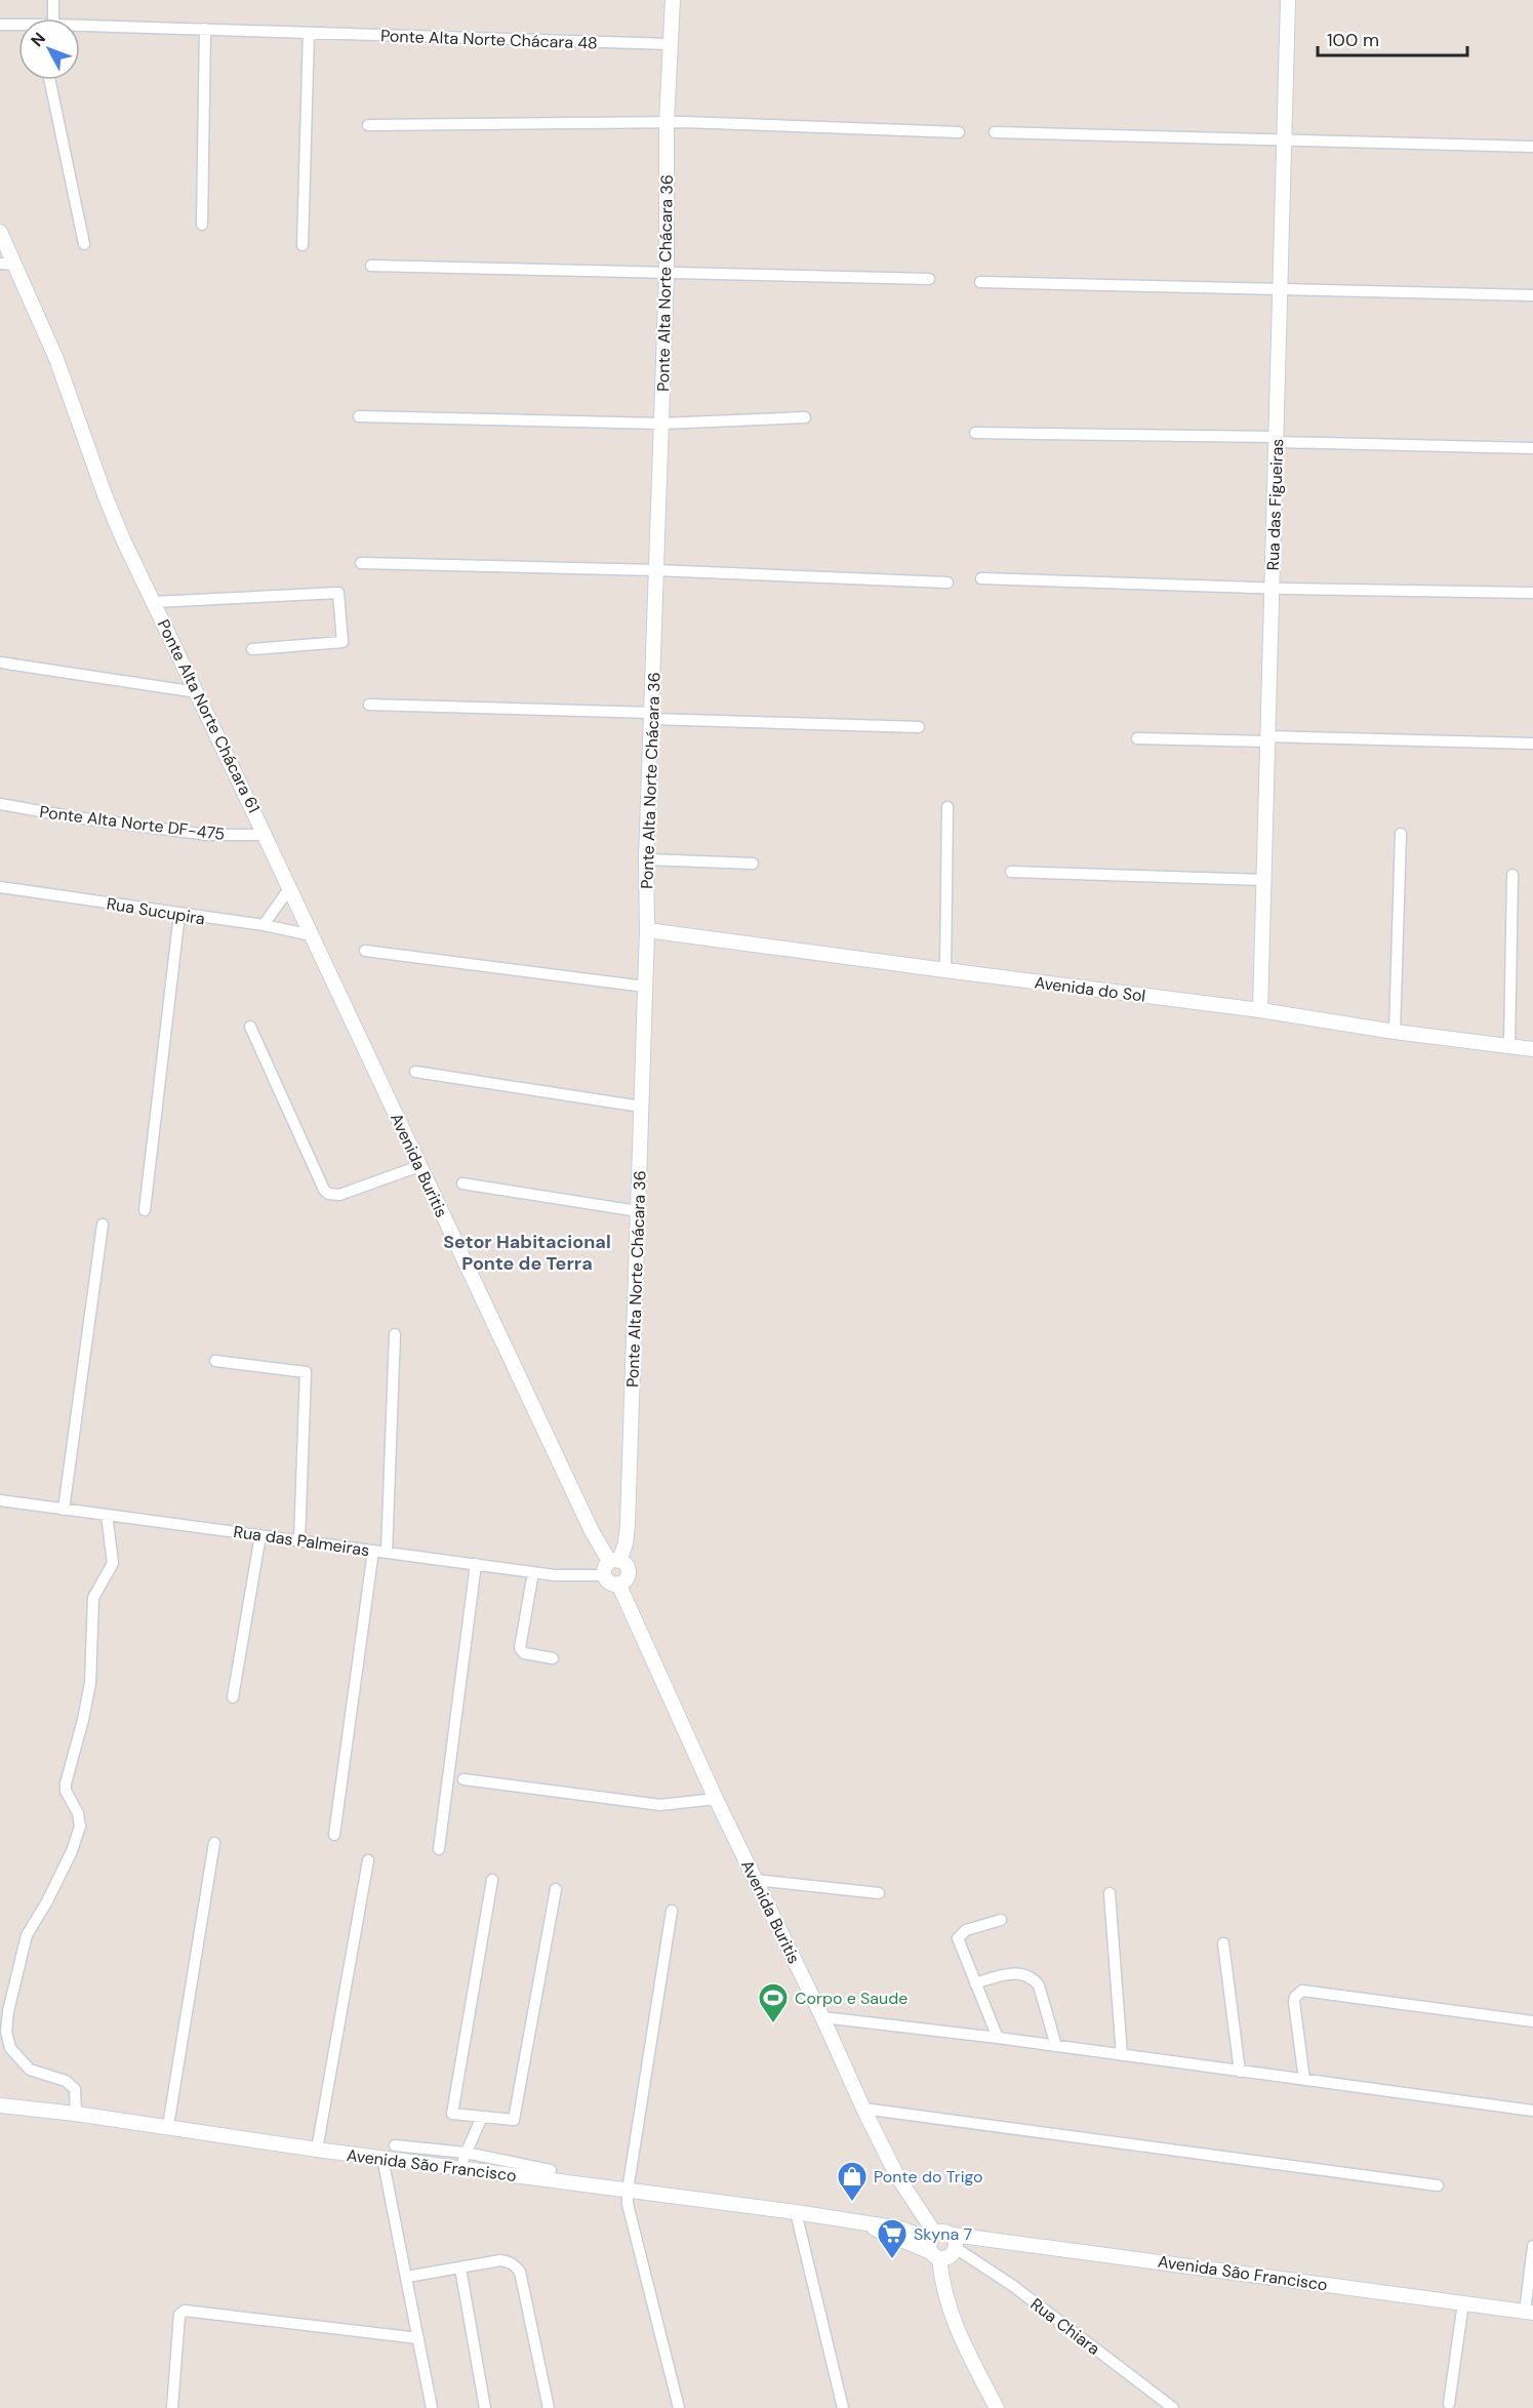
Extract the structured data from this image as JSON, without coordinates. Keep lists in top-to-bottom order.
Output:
{
  "streets": {
    "street": [
      "Ponte Alta Norte Chácara 48",
      "Ponte Alta Norte Chácara 36",
      "Rua das Figueiras",
      "Ponte Alta Norte Chácara 61",
      "Ponte Alta Norte DF-475",
      "Rua Sucupira",
      "Avenida do Sol",
      "Avenida Buritis",
      "Rua das Palmeiras",
      "Avenida São Francisco",
      "Rua Chiara"
    ]
  },
  "crossings": [
    ["Ponte Alta Norte Chácara 48", "Ponte Alta Norte Chácara 36"],
    ["Ponte Alta Norte Chácara 36", "Avenida do Sol"],
    ["Ponte Alta Norte Chácara 36", "Avenida Buritis"],
    ["Ponte Alta Norte Chácara 36", "Rua das Palmeiras"],
    ["Rua das Figueiras", "Avenida do Sol"],
    ["Ponte Alta Norte Chácara 61", "Ponte Alta Norte DF-475"],
    ["Ponte Alta Norte Chácara 61", "Rua Sucupira"],
    ["Ponte Alta Norte Chácara 61", "Avenida Buritis"],
    ["Rua Sucupira", "Avenida Buritis"],
    ["Avenida Buritis", "Rua das Palmeiras"],
    ["Avenida Buritis", "Avenida São Francisco"],
    ["Avenida São Francisco", "Rua Chiara"]
  ],
  "districts": ["Setor Habitacional Ponte de Terra"],
  "places": {
    "sports": ["Corpo e Saude"],
    "shop": ["Ponte do Trigo"],
    "supermarket": ["Skyna 7"]
  },
  "scale_bar": "100 m",
  "north": "top left"
}
